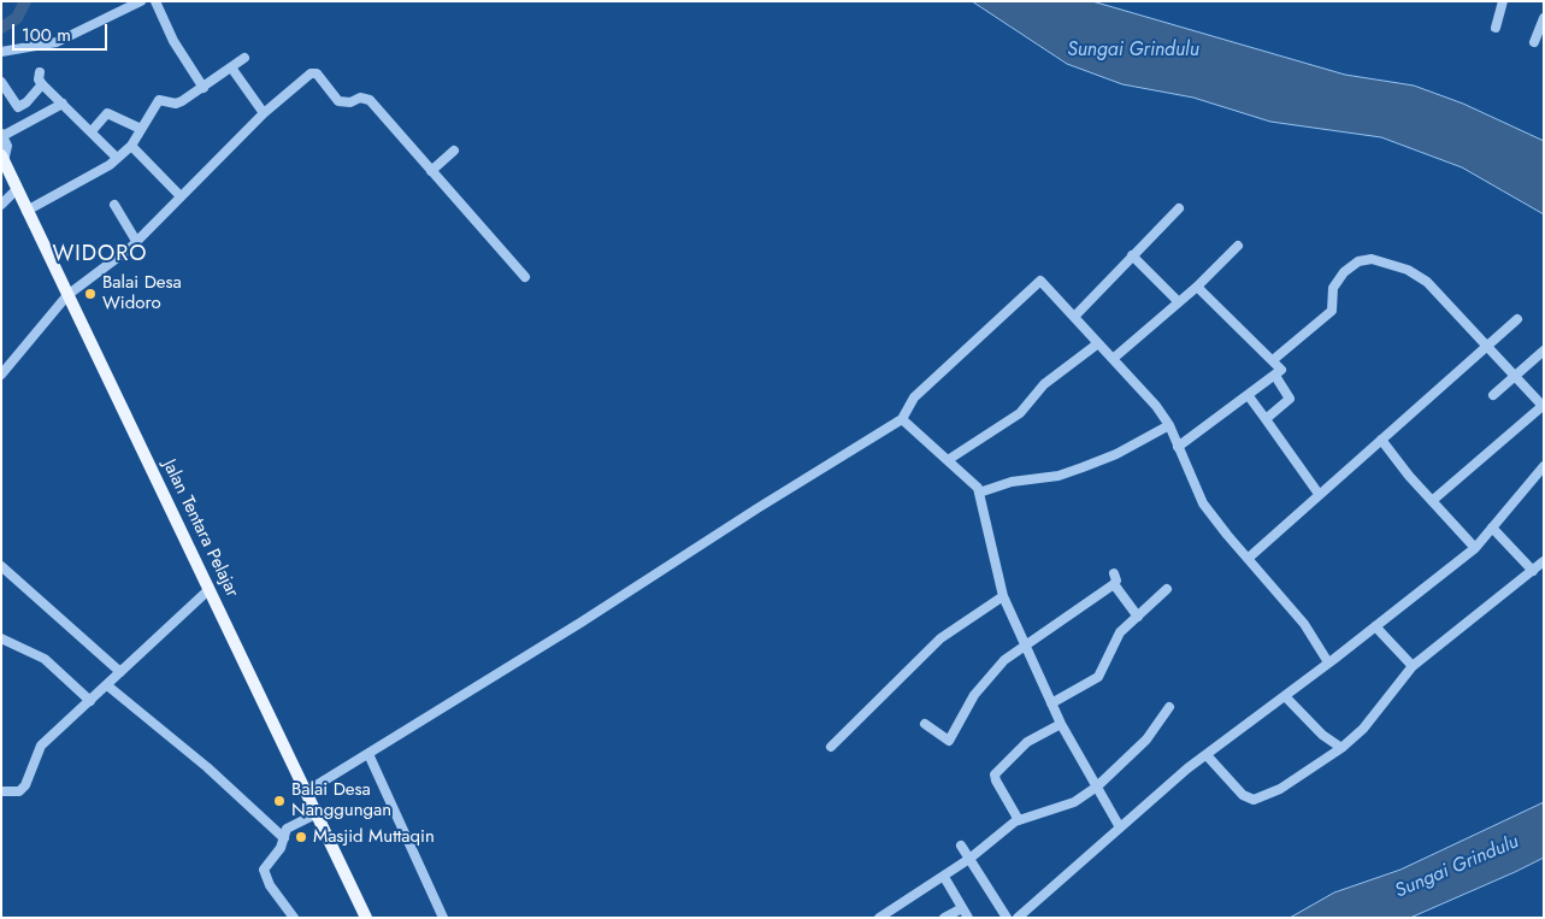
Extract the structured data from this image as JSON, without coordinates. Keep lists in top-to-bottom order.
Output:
{
  "streets": {
    "main road": ["Jalan Tentara Pelajar"]
  },
  "districts": ["WIDORO"],
  "water": ["Sungai Grindulu"],
  "places": ["Balai Desa Widoro", "Balai Desa Nanggungan", "Masjid Muttaqin"],
  "scale_bar": "100 m"
}
